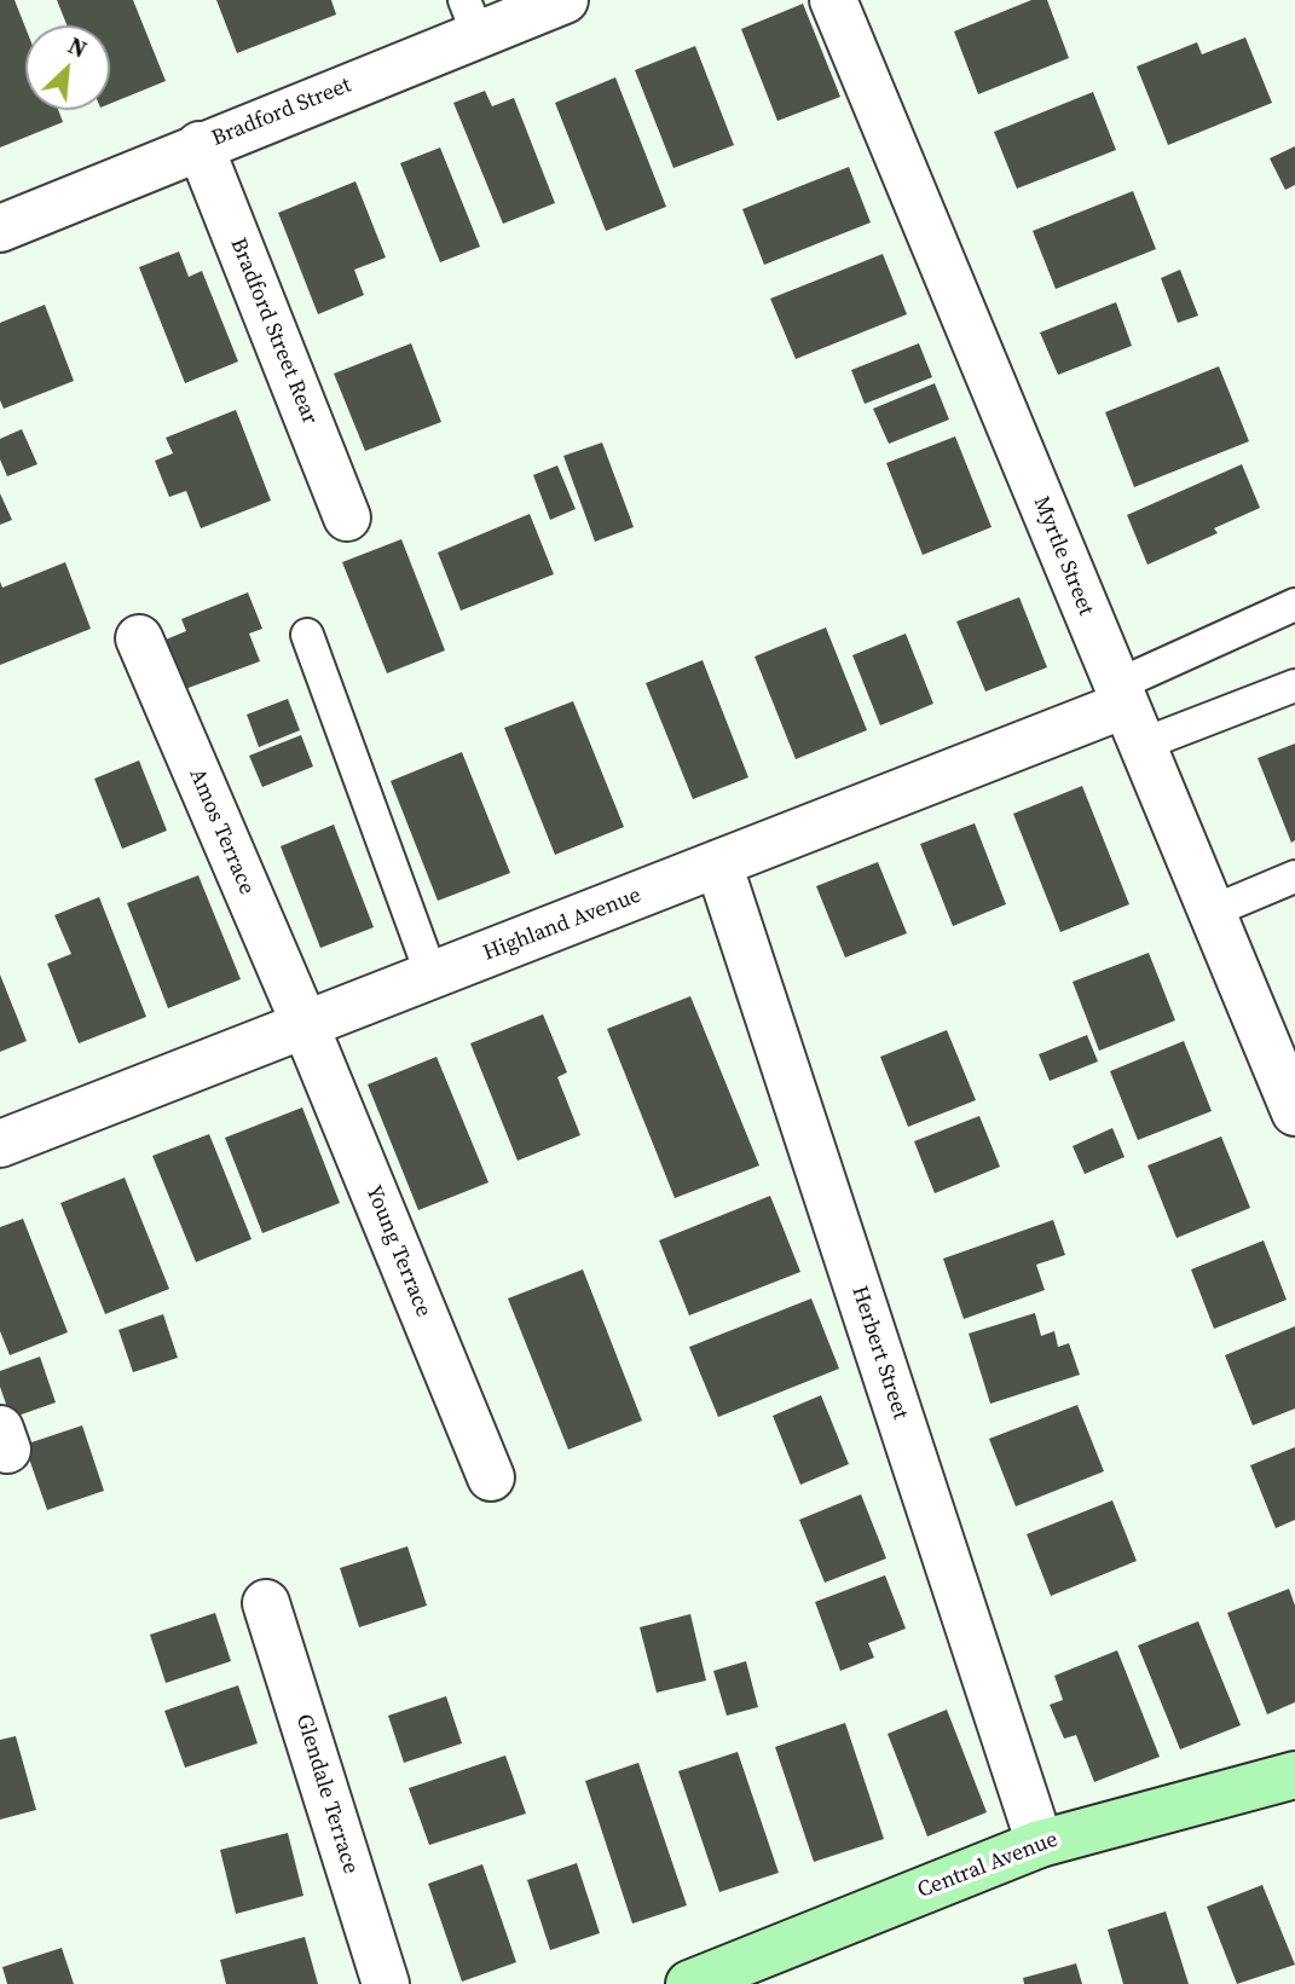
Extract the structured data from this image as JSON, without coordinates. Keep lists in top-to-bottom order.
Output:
{
  "streets": {
    "street": [
      "Bradford Street",
      "Bradford Street Rear",
      "Myrtle Street",
      "Amos Terrace",
      "Highland Avenue",
      "Young Terrace",
      "Herbert Street",
      "Glendale Terrace",
      "Central Avenue"
    ]
  },
  "crossings": [
    ["Bradford Street", "Bradford Street Rear"],
    ["Myrtle Street", "Highland Avenue"],
    ["Amos Terrace", "Highland Avenue"],
    ["Amos Terrace", "Young Terrace"],
    ["Highland Avenue", "Young Terrace"],
    ["Highland Avenue", "Herbert Street"],
    ["Herbert Street", "Central Avenue"]
  ],
  "north": "top right"
}
